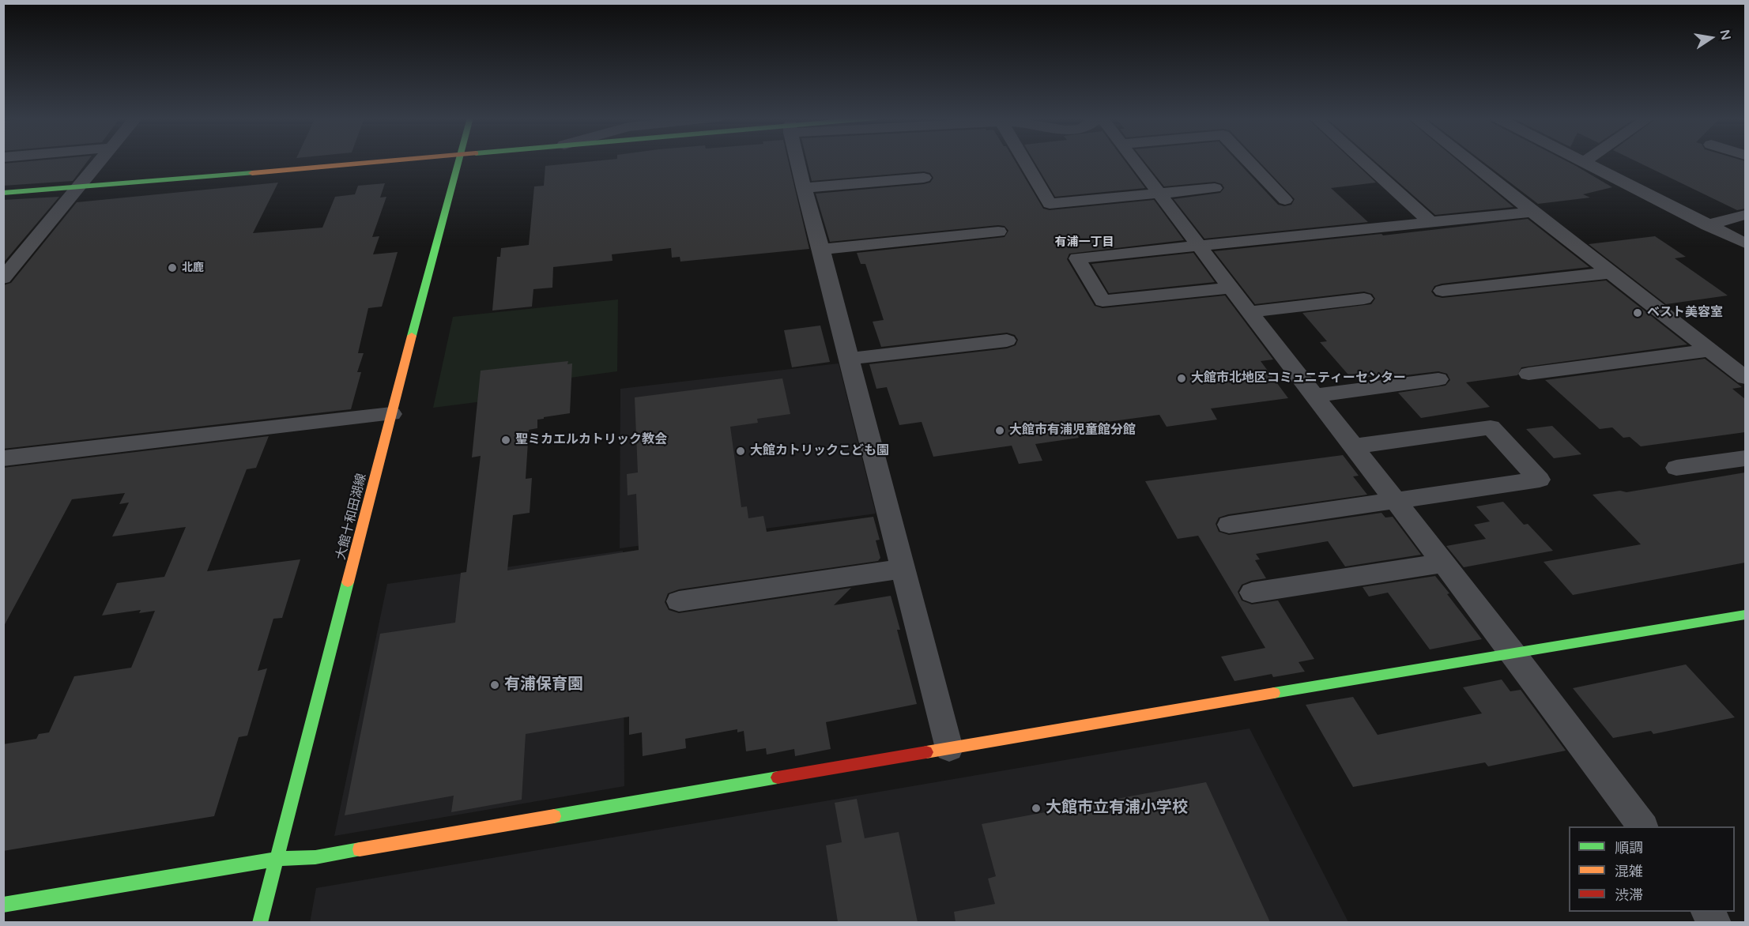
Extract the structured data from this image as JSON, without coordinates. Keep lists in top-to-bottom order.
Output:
{
  "streets": {
    "main road": ["大館十和田湖線"]
  },
  "districts": ["有浦一丁目"],
  "places": [
    "北鹿",
    "ベスト美容室",
    "大館市北地区コミュニティーセンター",
    "大館市有浦児童館分館",
    "聖ミカエルカトリック教会",
    "大館カトリックこども園",
    "有浦保育園",
    "大館市立有浦小学校"
  ],
  "legend": ["順調", "混雑", "渋滞"],
  "north": "right"
}
